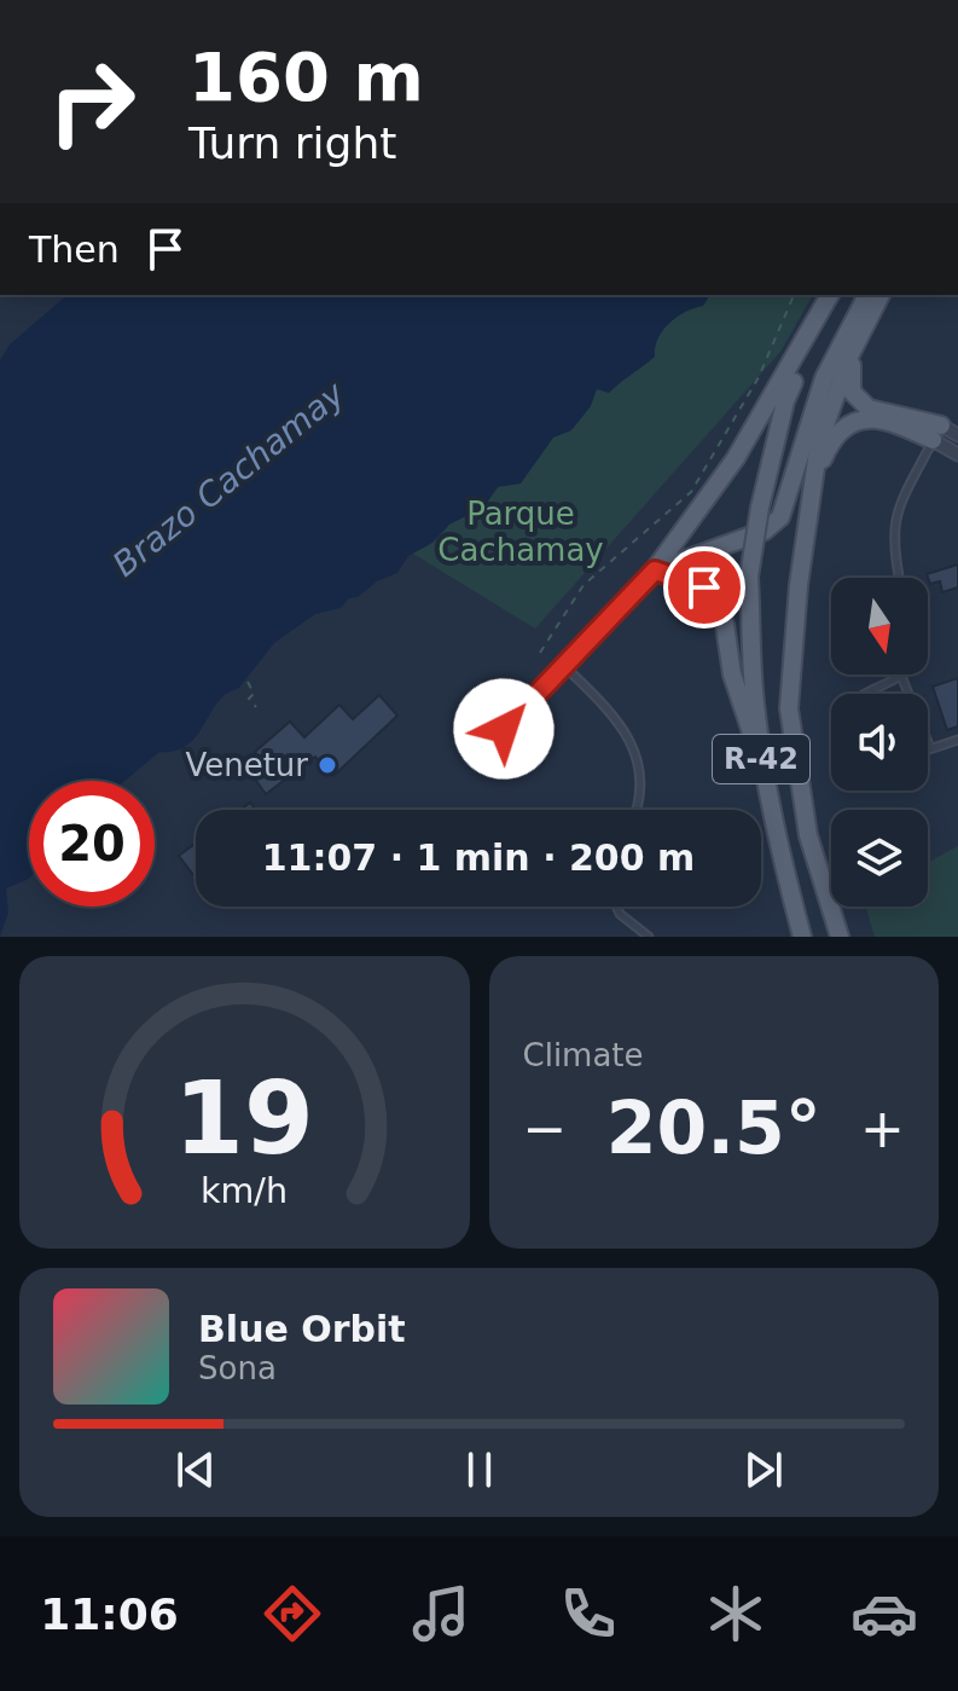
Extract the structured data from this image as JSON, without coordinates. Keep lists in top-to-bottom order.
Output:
{
  "streets": {
    "main road": ["R-42"]
  },
  "water": ["Brazo Cachamay"],
  "parks": ["Parque Cachamay"],
  "places": ["Venetur"],
  "north": "bottom",
  "page": {
    "turn": ["160 m", "Turn right"],
    "then": "Then",
    "limit": "20",
    "trip": "11:07 · 1 min · 200 m",
    "tile": "Climate",
    "heat": ["−", "20.5°", "+"],
    "song": ["Blue Orbit", "Sona"],
    "tabs": "11:06",
    "gauge": ["19", "km/h"]
  }
}
